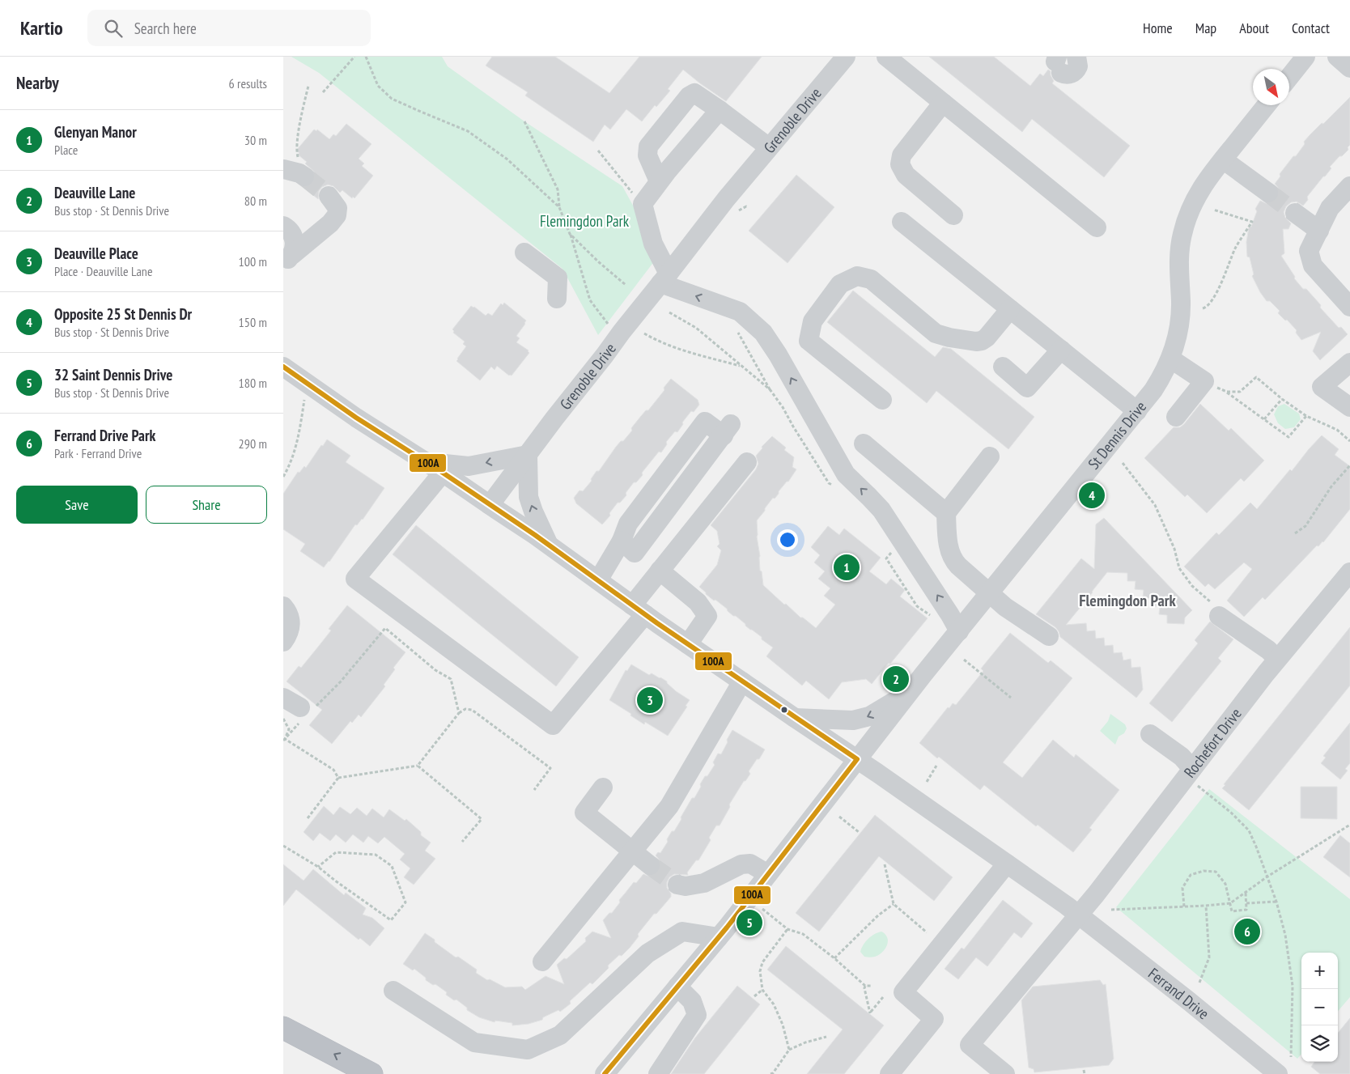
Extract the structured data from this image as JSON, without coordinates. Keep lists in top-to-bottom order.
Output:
{
  "streets": {
    "street": [
      "Grenoble Drive",
      "St Dennis Drive",
      "Rochefort Drive",
      "Ferrand Drive"
    ]
  },
  "crossings": [
    ["Grenoble Drive", "Ferrand Drive"],
    ["St Dennis Drive", "Ferrand Drive"],
    ["Rochefort Drive", "Ferrand Drive"]
  ],
  "districts": ["Flemingdon Park"],
  "parks": ["Flemingdon Park"],
  "lines": ["transit line 100A"],
  "north": "bottom right",
  "page": {
    "header": "Kartio",
    "search": "Search here",
    "nav": [
      "Home",
      "Map",
      "About",
      "Contact"
    ],
    "heading": ["Nearby", "6 results"],
    "list": [
      {
        "mark": "1",
        "name": "Glenyan Manor",
        "note": "Place",
        "value": "30 m"
      },
      {
        "mark": "2",
        "name": "Deauville Lane",
        "note": "Bus stop · St Dennis Drive",
        "value": "80 m"
      },
      {
        "mark": "3",
        "name": "Deauville Place",
        "note": "Place · Deauville Lane",
        "value": "100 m"
      },
      {
        "mark": "4",
        "name": "Opposite 25 St Dennis Dr",
        "note": "Bus stop · St Dennis Drive",
        "value": "150 m"
      },
      {
        "mark": "5",
        "name": "32 Saint Dennis Drive",
        "note": "Bus stop · St Dennis Drive",
        "value": "180 m"
      },
      {
        "mark": "6",
        "name": "Ferrand Drive Park",
        "note": "Park · Ferrand Drive",
        "value": "290 m"
      }
    ],
    "buttons": ["Save", "Share"],
    "pins": [
      "4",
      "1",
      "2",
      "3",
      "5",
      "6"
    ],
    "map_buttons": ["+", "−"]
  }
}
